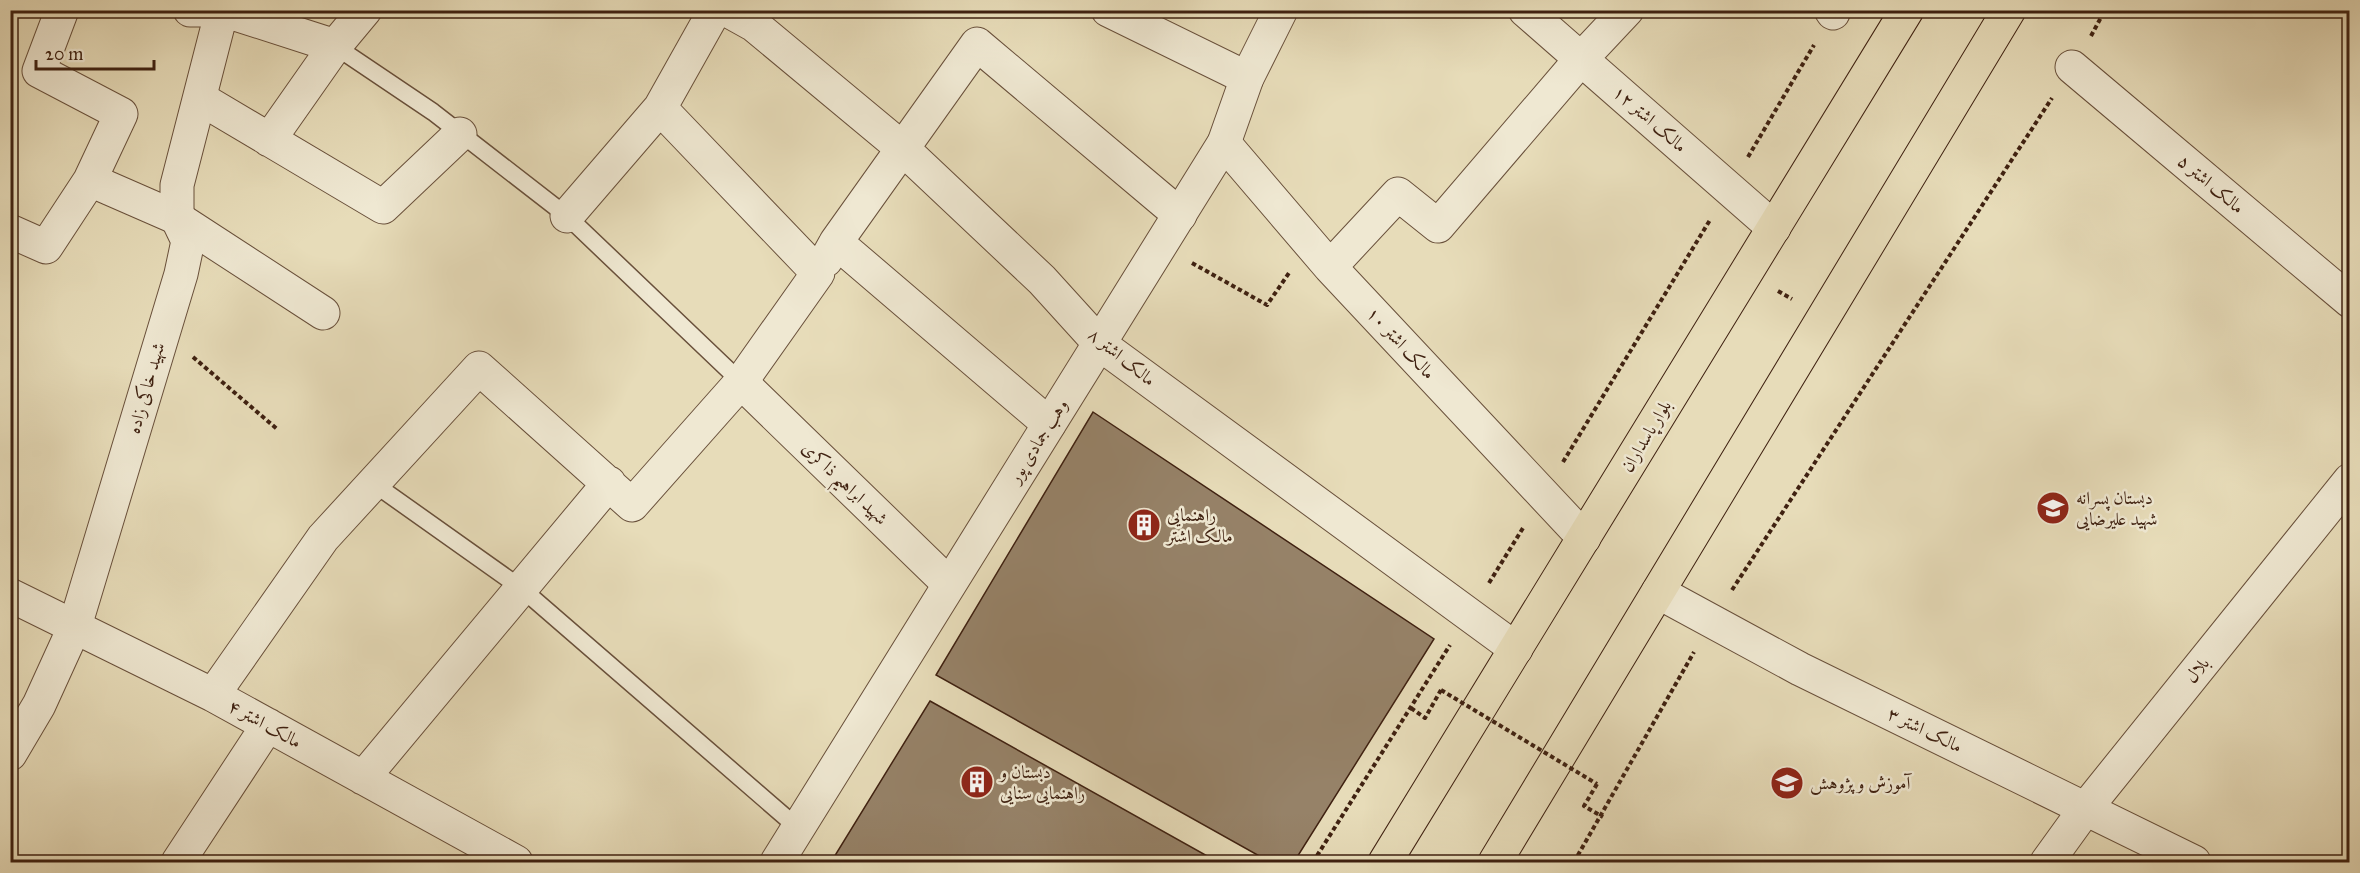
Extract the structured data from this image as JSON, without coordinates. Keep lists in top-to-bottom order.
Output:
{
  "streets": {
    "main road": ["بلوار پاسداران"],
    "street": [
      "مالک اشتر ۱۲",
      "مالک اشتر ۵",
      "مالک اشتر ۱۰",
      "مالک اشتر ۸",
      "شهید خاکی زاده",
      "وهب جمادی پور",
      "شهید ابراهیم ذاکری",
      "بلال",
      "مالک اشتر ۴",
      "مالک اشتر ۳"
    ]
  },
  "crossings": [
    ["مالک اشتر ۱۲", "بلوار پاسداران"],
    ["مالک اشتر ۱۰", "بلوار پاسداران"],
    ["مالک اشتر ۱۰", "وهب جمادی پور"],
    ["مالک اشتر ۸", "بلوار پاسداران"],
    ["مالک اشتر ۸", "وهب جمادی پور"],
    ["شهید خاکی زاده", "مالک اشتر ۴"],
    ["وهب جمادی پور", "شهید ابراهیم ذاکری"],
    ["بلال", "مالک اشتر ۳"]
  ],
  "places": {
    "school or university": ["دبستان پسرانه شهید علیرضایی", "آموزش و پژوهش"],
    "building": ["راهنمایی مالک اشتر", "دبستان و راهنمایی سنایی"]
  },
  "scale_bar": "20 m"
}
